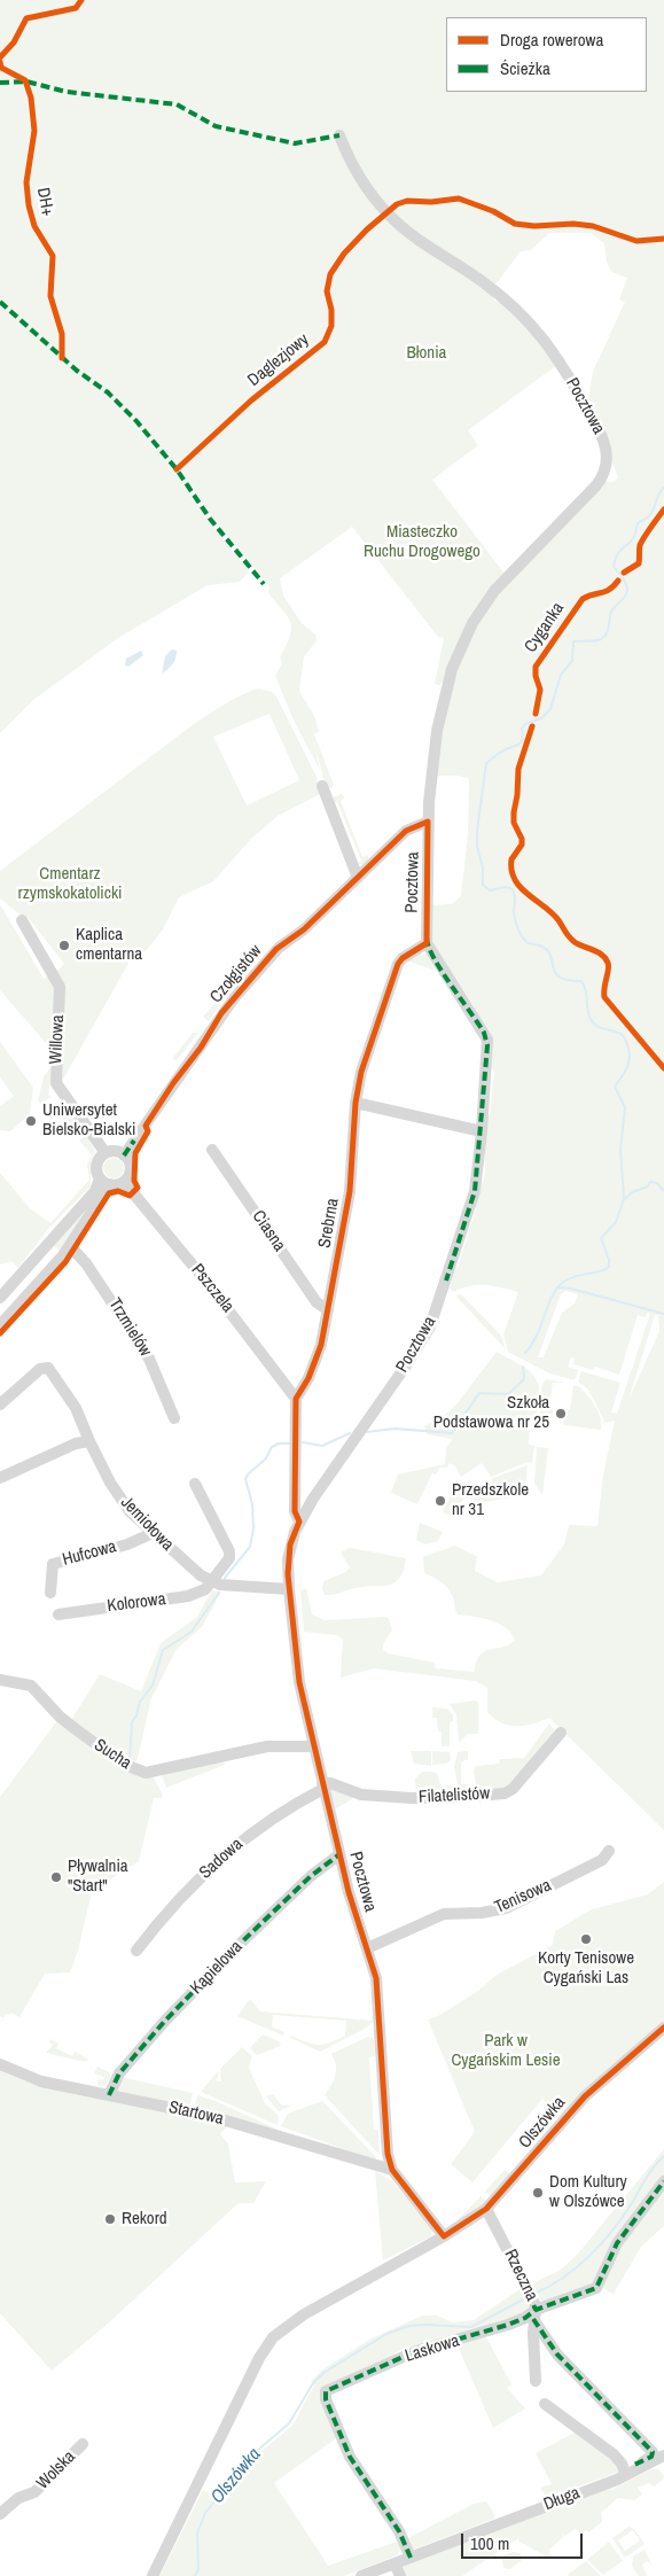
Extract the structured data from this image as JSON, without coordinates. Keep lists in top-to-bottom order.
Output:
{
  "streets": {
    "street": [
      "Pocztowa",
      "Czołgistów",
      "Willowa",
      "Srebrna",
      "Ciasna",
      "Pszczela",
      "Trzmielów",
      "Jemiołowa",
      "Hufcowa",
      "Kolorowa",
      "Sucha",
      "Filatelistów",
      "Sadowa",
      "Tenisowa",
      "Kąpielowa",
      "Startowa",
      "Olszówka",
      "Rzeczna",
      "Laskowa",
      "Wolska",
      "Długa"
    ],
    "cycle path": ["DH+", "Daglezjowy", "Cyganka"]
  },
  "crossings": [
    ["Pocztowa", "Czołgistów"],
    ["Pocztowa", "Srebrna"],
    ["Pocztowa", "Sucha"],
    ["Pocztowa", "Filatelistów"],
    ["Pocztowa", "Sadowa"],
    ["Pocztowa", "Tenisowa"],
    ["Pocztowa", "Kąpielowa"],
    ["Pocztowa", "Startowa"],
    ["Pocztowa", "Olszówka"],
    ["Czołgistów", "Willowa"],
    ["Czołgistów", "Pszczela"],
    ["Willowa", "Pszczela"],
    ["Srebrna", "Ciasna"],
    ["Srebrna", "Pszczela"],
    ["Jemiołowa", "Hufcowa"],
    ["Jemiołowa", "Kolorowa"],
    ["Filatelistów", "Sadowa"],
    ["Kąpielowa", "Startowa"],
    ["Olszówka", "Rzeczna"],
    ["Rzeczna", "Laskowa"],
    ["Laskowa", "Długa"]
  ],
  "water": ["Olszówka"],
  "parks": [
    "Błonia",
    "Miasteczko Ruchu Drogowego",
    "Cmentarz rzymskokatolicki",
    "Park w Cygańskim Lesie"
  ],
  "places": [
    "Kaplica cmentarna",
    "Uniwersytet Bielsko-Bialski",
    "Szkoła Podstawowa nr 25",
    "Przedszkole nr 31",
    "Pływalnia \"Start\"",
    "Korty Tenisowe Cygański Las",
    "Dom Kultury w Olszówce",
    "Rekord"
  ],
  "legend": ["Droga rowerowa", "Ścieżka"],
  "scale_bar": "100 m"
}
